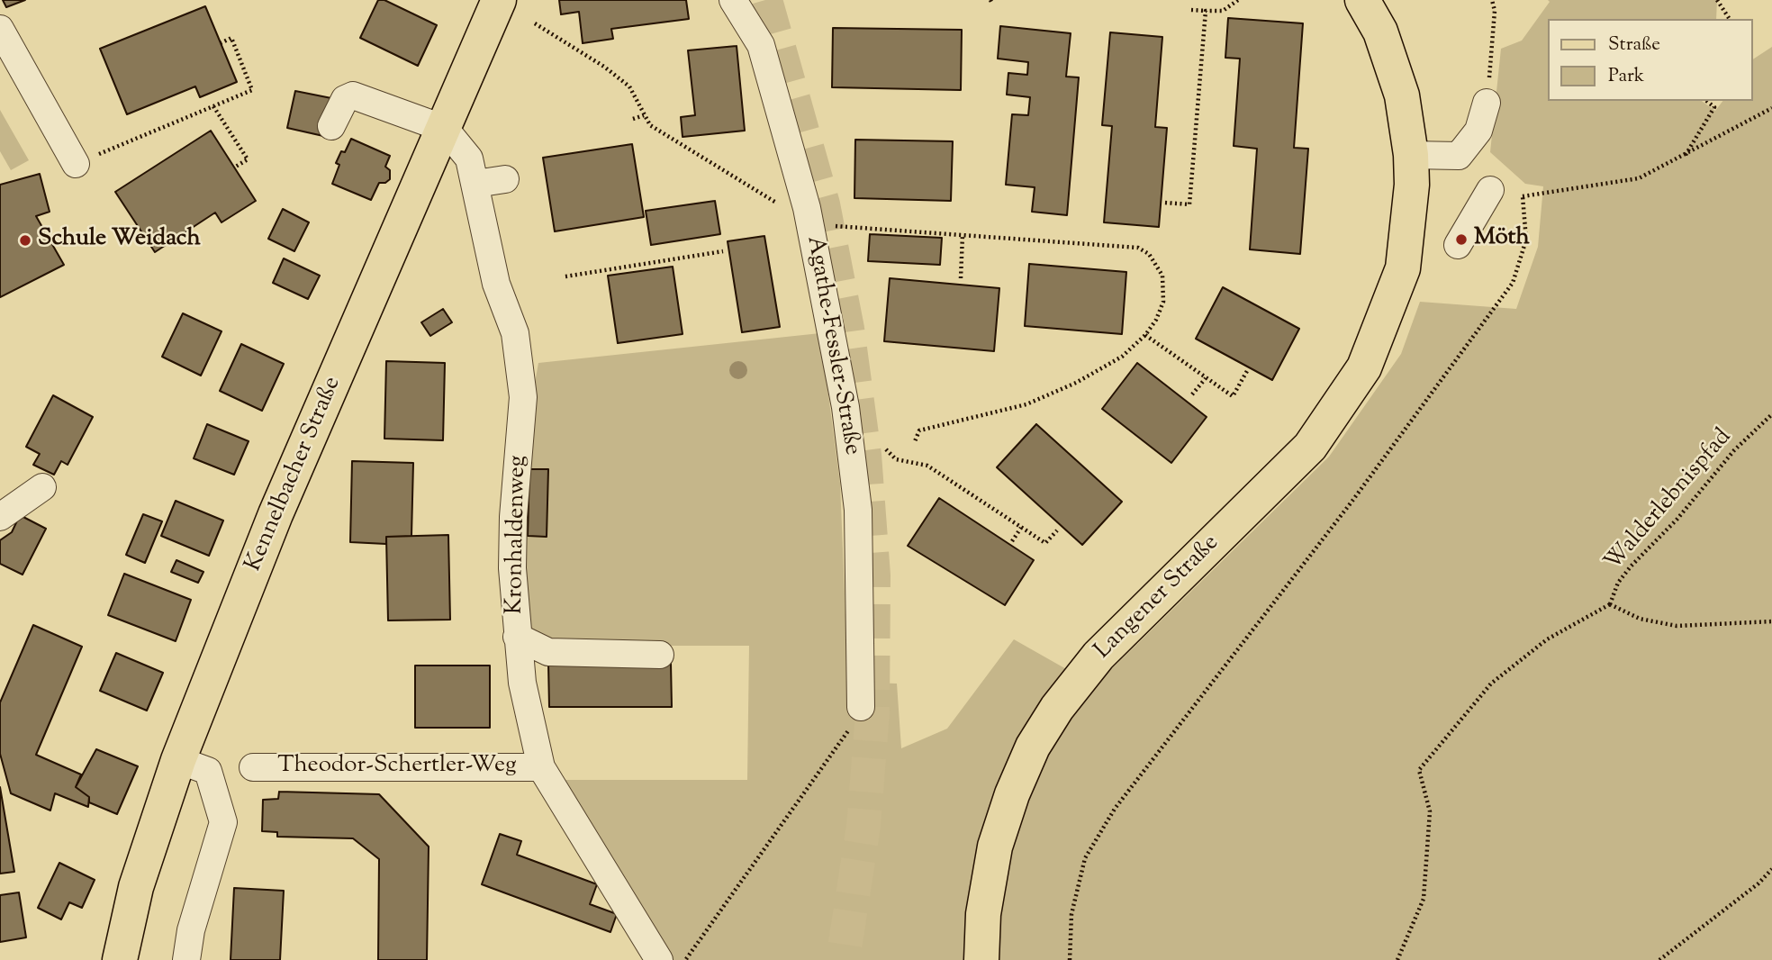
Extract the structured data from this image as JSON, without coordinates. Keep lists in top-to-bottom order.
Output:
{
  "streets": {
    "main road": ["Kennelbacher Straße", "Langener Straße"],
    "street": ["Agathe-Fessler-Straße", "Kronhaldenweg", "Theodor-Schertler-Weg"],
    "path": ["Walderlebnispfad"]
  },
  "crossings": [
    ["Kennelbacher Straße", "Kronhaldenweg"],
    ["Kronhaldenweg", "Theodor-Schertler-Weg"]
  ],
  "places": ["Möth", "Schule Weidach"],
  "legend": ["Straße", "Park"]
}
